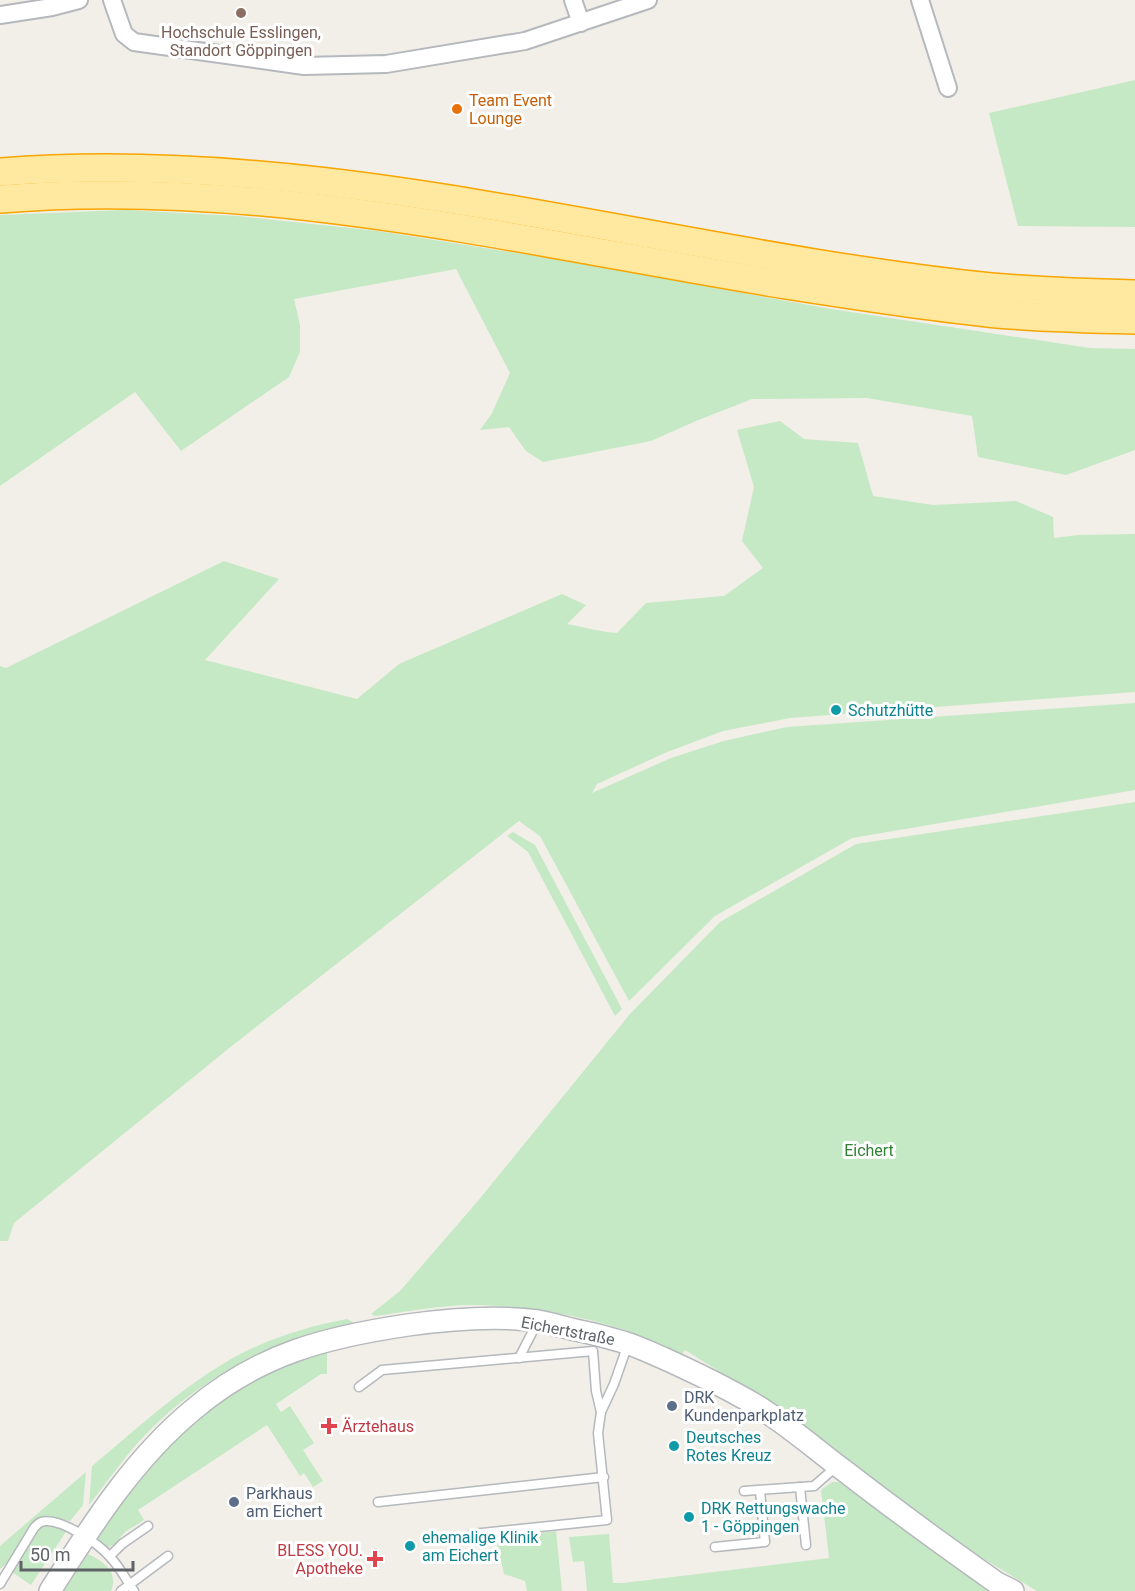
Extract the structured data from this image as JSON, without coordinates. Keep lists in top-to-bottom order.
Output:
{
  "streets": {
    "street": ["Eichertstraße"]
  },
  "parks": ["Eichert"],
  "places": {
    "other": [
      "Hochschule Esslingen, Standort Göppingen",
      "Team Event Lounge",
      "Schutzhütte",
      "DRK Kundenparkplatz",
      "Deutsches Rotes Kreuz",
      "Parkhaus am Eichert",
      "DRK Rettungswache 1 - Göppingen",
      "ehemalige Klinik am Eichert"
    ],
    "health": ["Ärztehaus", "BLESS YOU. Apotheke"]
  },
  "scale_bar": "50 m"
}
